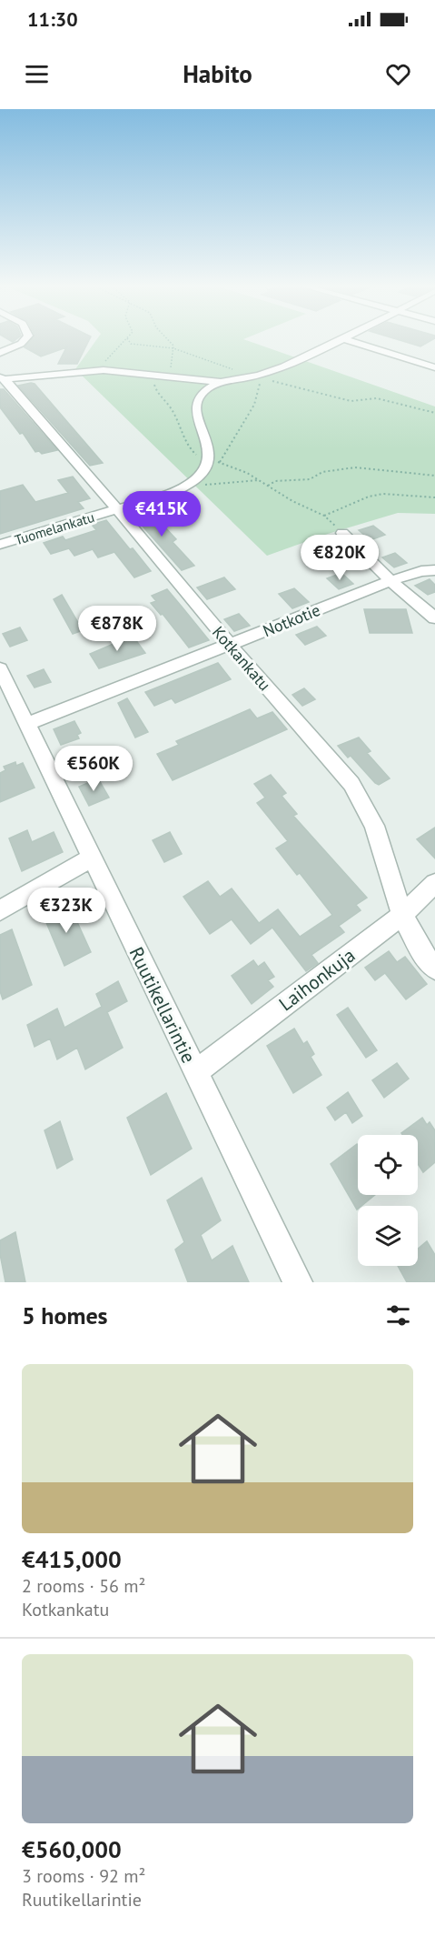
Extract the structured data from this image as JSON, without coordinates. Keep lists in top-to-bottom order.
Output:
{
  "streets": {
    "street": [
      "Tuomelankatu",
      "Notkotie",
      "Kotkankatu",
      "Laihonkuja",
      "Ruutikellarintie"
    ]
  },
  "crossings": [
    ["Tuomelankatu", "Kotkankatu"],
    ["Notkotie", "Kotkankatu"],
    ["Notkotie", "Ruutikellarintie"],
    ["Kotkankatu", "Laihonkuja"],
    ["Laihonkuja", "Ruutikellarintie"]
  ],
  "page": {
    "status": "11:30",
    "header": "Habito",
    "price": [
      "€415K",
      "€820K",
      "€878K",
      "€560K",
      "€323K"
    ],
    "heading": "5 homes",
    "list": [
      {
        "name": "€415,000",
        "note": "2 rooms · 56 m² · Kotkankatu"
      },
      {
        "name": "€560,000",
        "note": "3 rooms · 92 m² · Ruutikellarintie"
      }
    ]
  }
}
